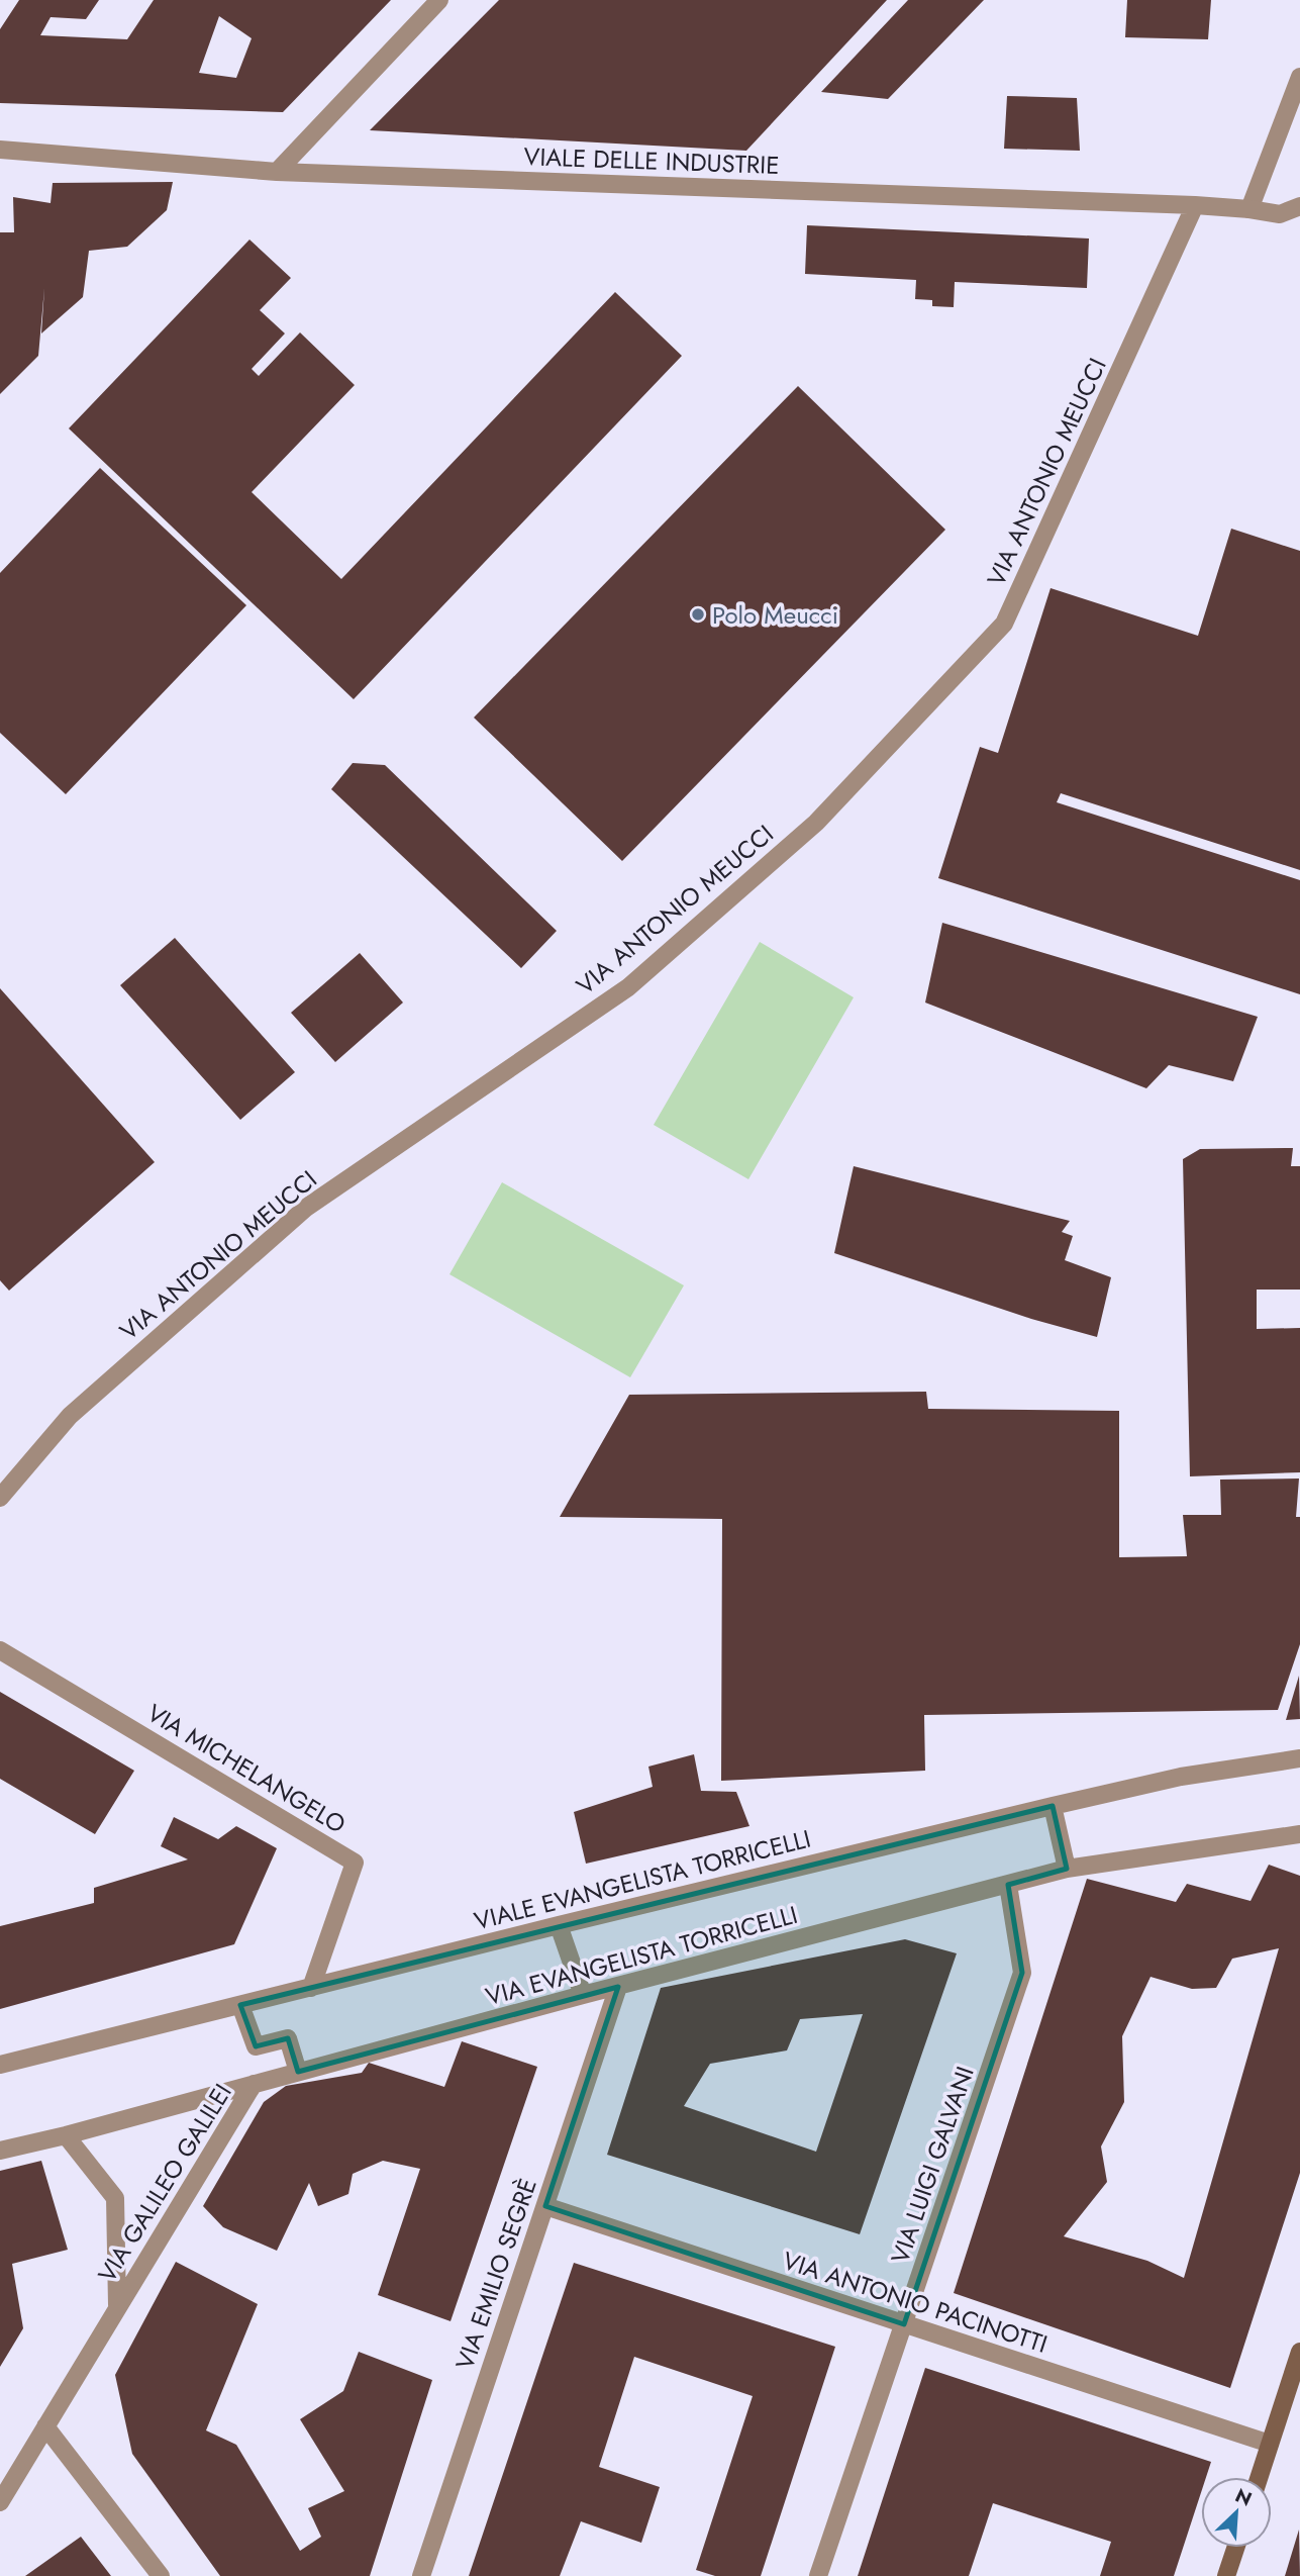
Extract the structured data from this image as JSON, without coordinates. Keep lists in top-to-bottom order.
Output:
{
  "streets": {
    "street": [
      "VIALE DELLE INDUSTRIE",
      "VIA ANTONIO MEUCCI",
      "VIA MICHELANGELO",
      "VIALE EVANGELISTA TORRICELLI",
      "VIA EVANGELISTA TORRICELLI",
      "VIA LUIGI GALVANI",
      "VIA GALILEO GALILEI",
      "VIA EMILIO SEGRÈ",
      "VIA ANTONIO PACINOTTI"
    ]
  },
  "crossings": [
    ["VIALE DELLE INDUSTRIE", "VIA ANTONIO MEUCCI"],
    ["VIA MICHELANGELO", "VIALE EVANGELISTA TORRICELLI"],
    ["VIA EVANGELISTA TORRICELLI", "VIA LUIGI GALVANI"],
    ["VIA EVANGELISTA TORRICELLI", "VIA GALILEO GALILEI"],
    ["VIA EVANGELISTA TORRICELLI", "VIA EMILIO SEGRÈ"],
    ["VIA LUIGI GALVANI", "VIA ANTONIO PACINOTTI"],
    ["VIA EMILIO SEGRÈ", "VIA ANTONIO PACINOTTI"]
  ],
  "places": ["Polo Meucci"],
  "north": "top right"
}
